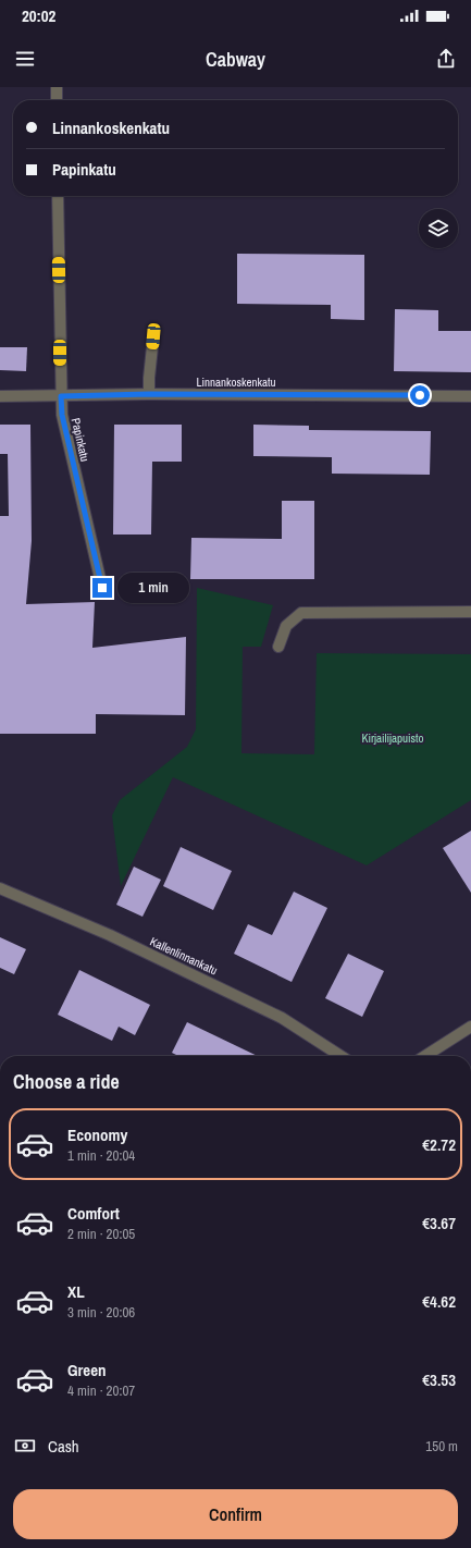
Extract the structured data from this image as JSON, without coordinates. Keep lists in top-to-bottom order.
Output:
{
  "streets": {
    "street": ["Linnankoskenkatu", "Papinkatu", "Kallenlinnankatu"]
  },
  "crossings": [
    ["Linnankoskenkatu", "Papinkatu"]
  ],
  "parks": ["Kirjailijapuisto"],
  "page": {
    "status": "20:02",
    "header": "Cabway",
    "banner": ["Linnankoskenkatu", "Papinkatu"],
    "bubble": "1 min",
    "heading": "Choose a ride",
    "list": [
      {
        "name": "Economy",
        "note": "1 min · 20:04",
        "value": "€2.72"
      },
      {
        "name": "Comfort",
        "note": "2 min · 20:05",
        "value": "€3.67"
      },
      {
        "name": "XL",
        "note": "3 min · 20:06",
        "value": "€4.62"
      },
      {
        "name": "Green",
        "note": "4 min · 20:07",
        "value": "€3.53"
      }
    ],
    "pay": ["Cash", "150 m"],
    "buttons": "Confirm"
  }
}
